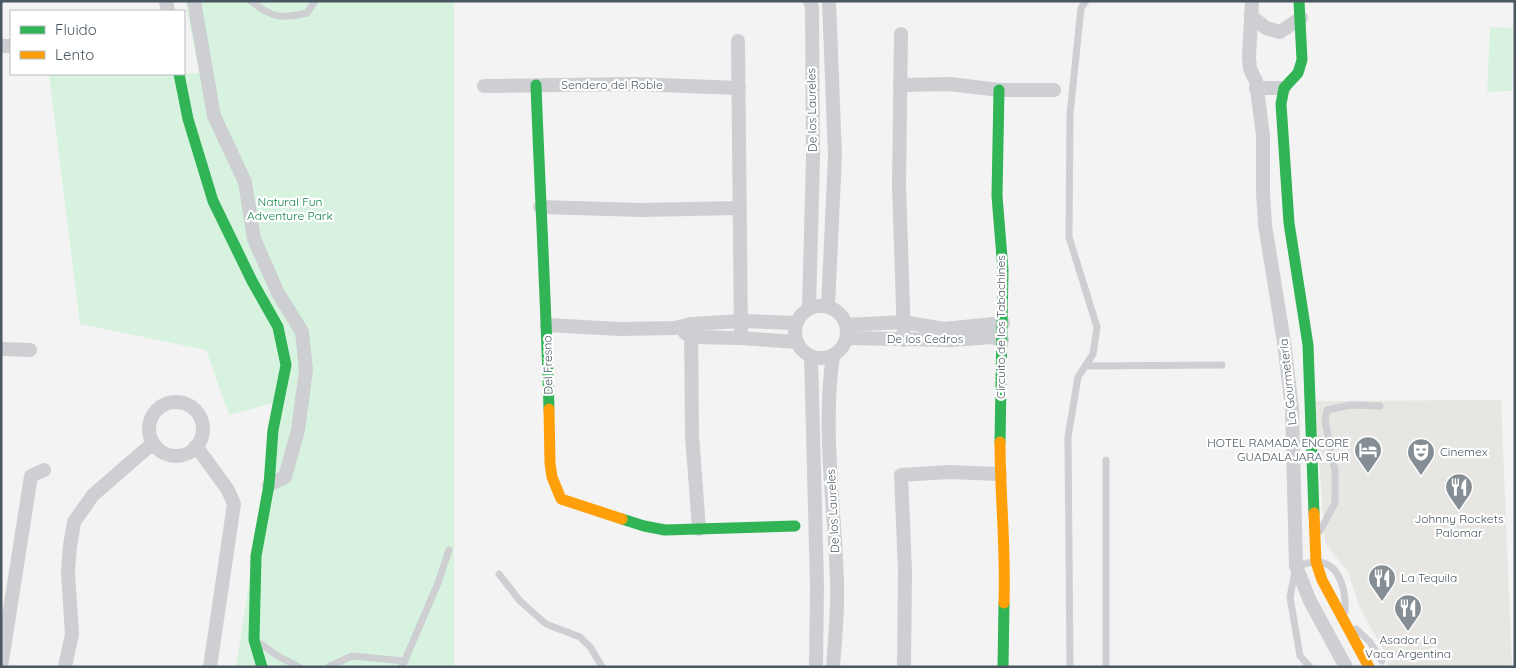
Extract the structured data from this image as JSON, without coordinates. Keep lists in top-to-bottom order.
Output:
{
  "streets": {
    "street": [
      "Sendero del Roble",
      "De los Laureles",
      "Circuito de los Tabachines",
      "De los Cedros",
      "Del Fresno",
      "La Gourmetería"
    ]
  },
  "crossings": [
    ["Sendero del Roble", "Del Fresno"],
    ["De los Laureles", "De los Cedros"],
    ["Circuito de los Tabachines", "De los Cedros"]
  ],
  "parks": ["Natural Fun Adventure Park"],
  "places": {
    "hotel": ["HOTEL RAMADA ENCORE GUADALAJARA SUR"],
    "theatre": ["Cinemex"],
    "restaurant": ["Johnny Rockets Palomar", "La Tequila", "Asador La Vaca Argentina"]
  },
  "legend": ["Fluido", "Lento"]
}
